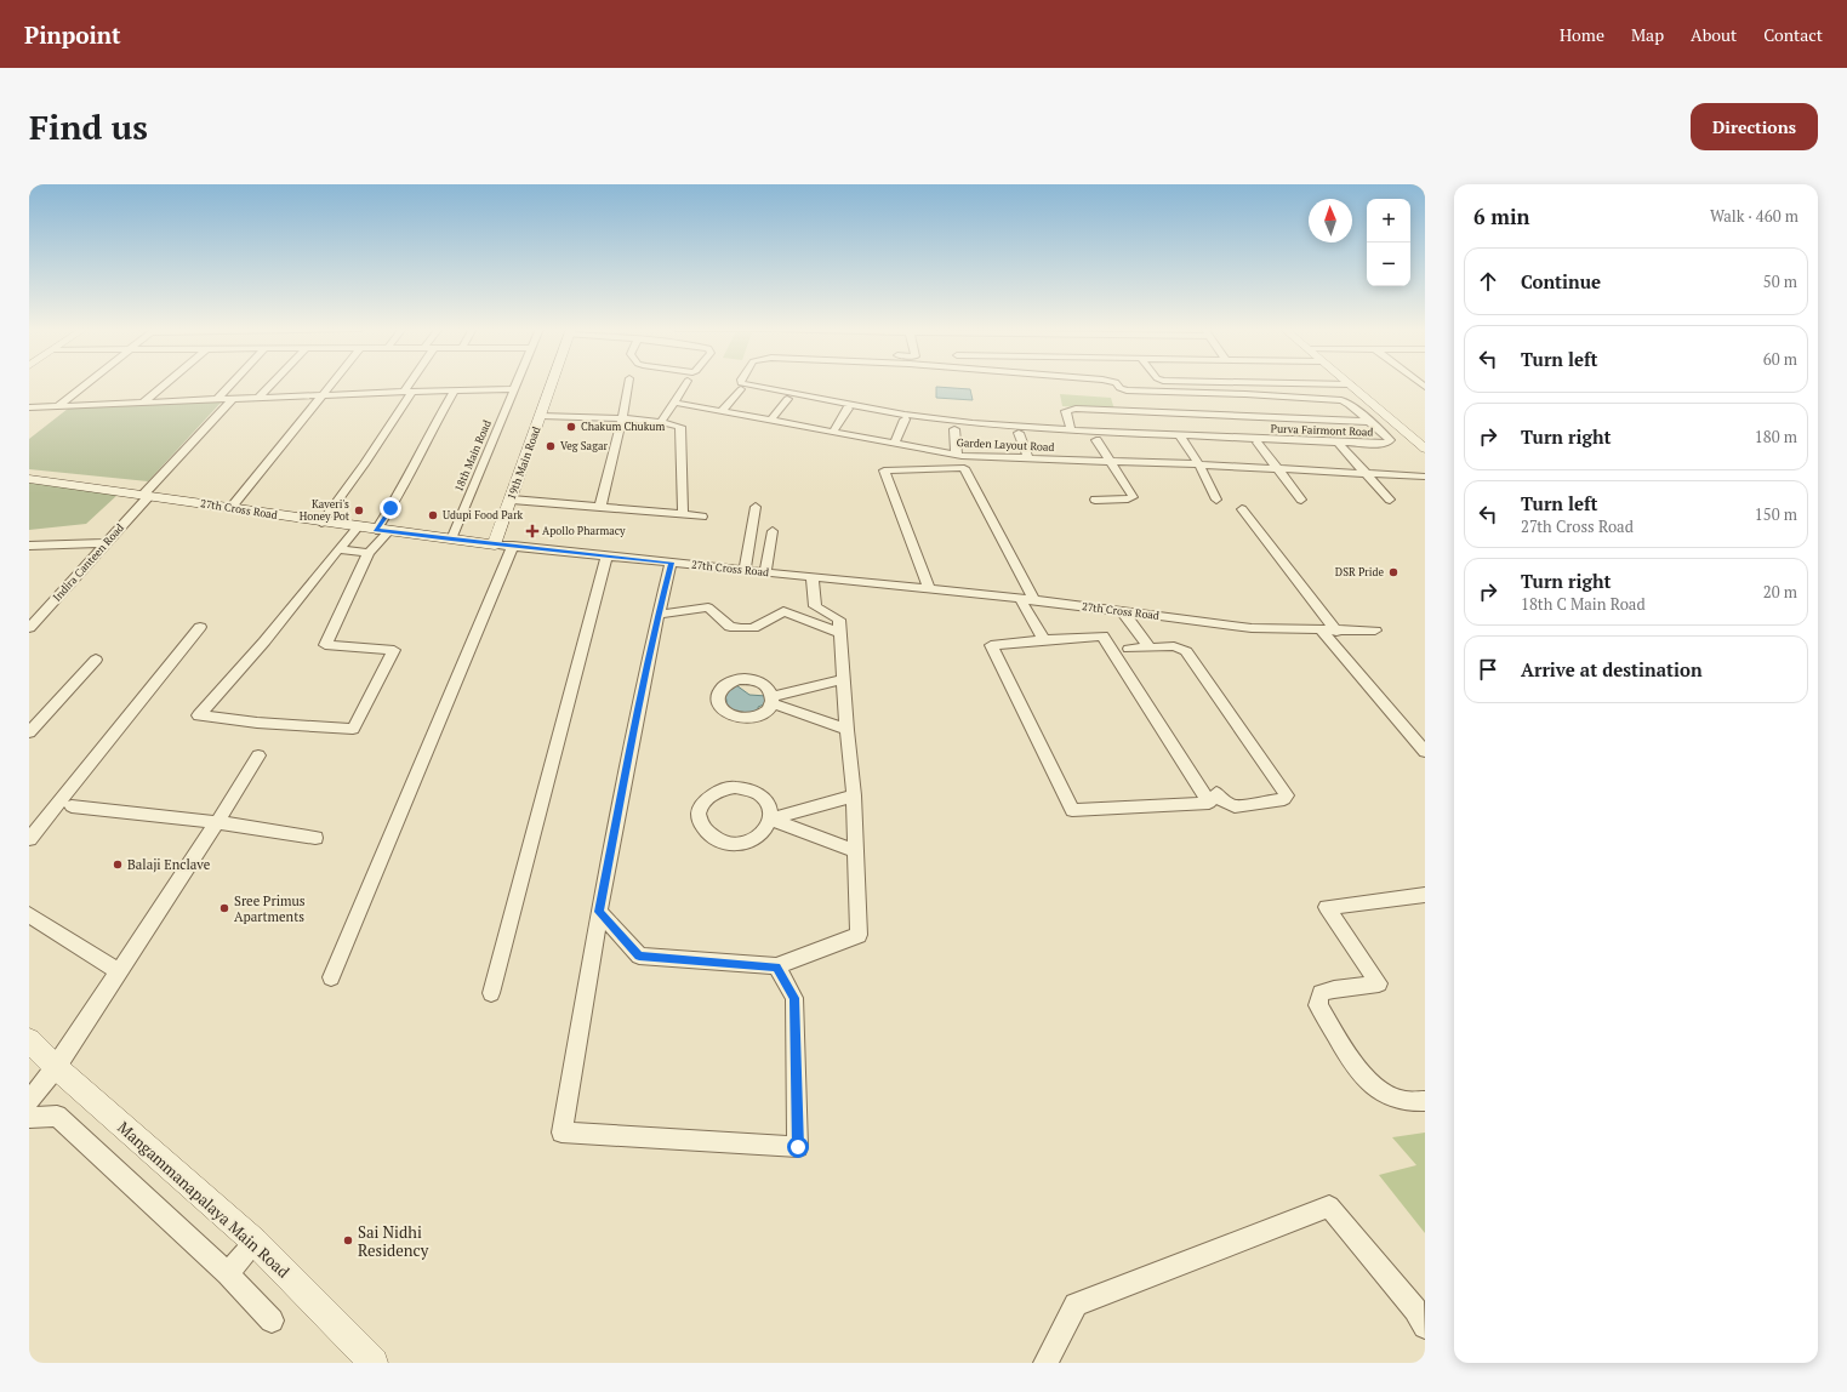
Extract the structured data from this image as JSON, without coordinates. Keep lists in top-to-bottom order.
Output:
{
  "streets": {
    "main road": ["19th Main Road", "27th Cross Road"],
    "street": [
      "Purva Fairmont Road",
      "Garden Layout Road",
      "18th Main Road",
      "Indira Canteen Road",
      "Mangammanapalaya Main Road"
    ]
  },
  "crossings": [
    ["18th Main Road", "27th Cross Road"],
    ["19th Main Road", "27th Cross Road"],
    ["27th Cross Road", "Indira Canteen Road"]
  ],
  "places": {
    "other": [
      "Chakum Chukum",
      "Veg Sagar",
      "Kaveri's Honey Pot",
      "Udupi Food Park",
      "DSR Pride",
      "Balaji Enclave",
      "Sree Primus Apartments",
      "Sai Nidhi Residency"
    ],
    "health": ["Apollo Pharmacy"]
  },
  "north": "top",
  "page": {
    "header": "Pinpoint",
    "nav": [
      "Home",
      "Map",
      "About",
      "Contact"
    ],
    "buttons": "Directions",
    "title": "Find us",
    "heading": ["6 min", "Walk · 460 m"],
    "map_buttons": ["+", "−"],
    "list": [
      ["Continue", "50 m"],
      ["Turn left", "60 m"],
      ["Turn right", "180 m"],
      ["Turn left", "27th Cross Road", "150 m"],
      ["Turn right", "18th C Main Road", "20 m"],
      "Arrive at destination"
    ]
  }
}
